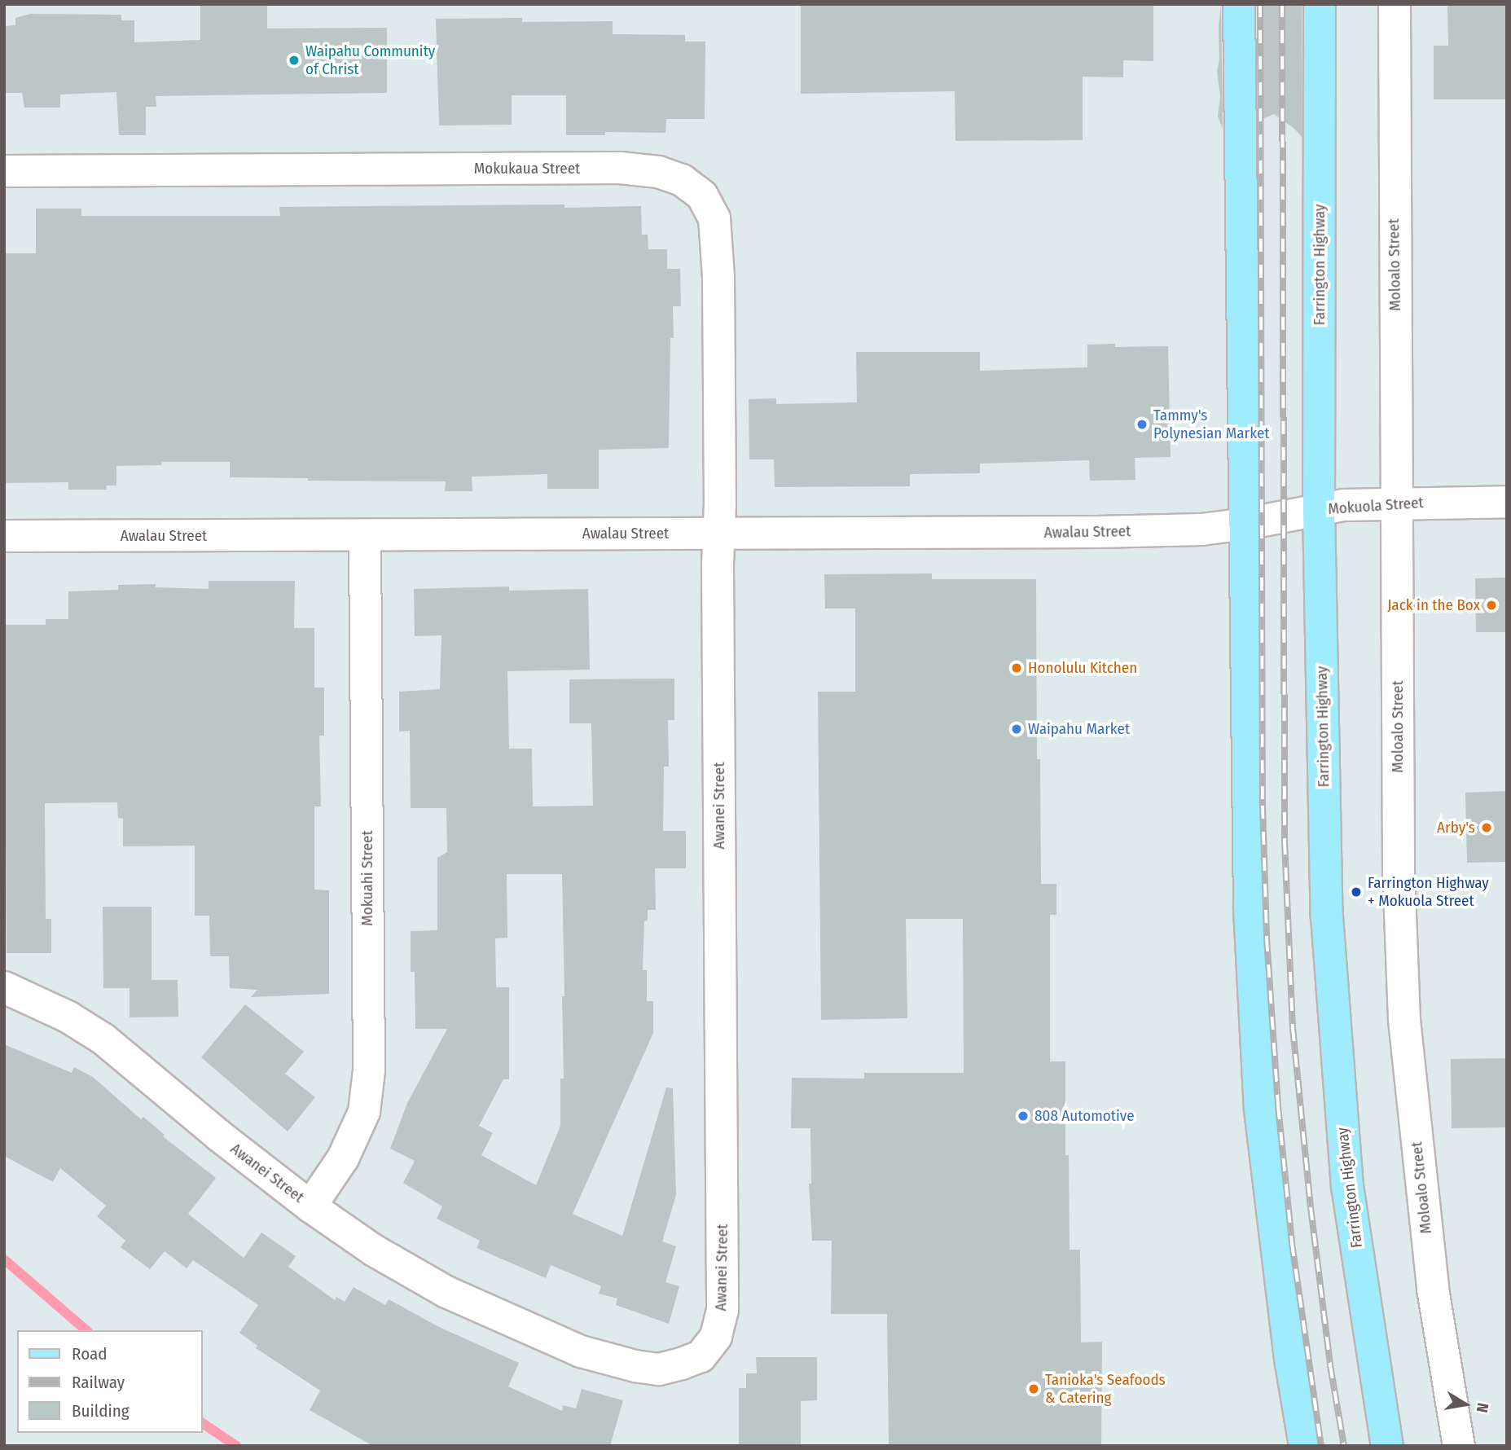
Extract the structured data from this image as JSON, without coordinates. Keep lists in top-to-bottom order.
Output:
{
  "streets": {
    "main road": ["Farrington Highway"],
    "street": [
      "Mokukaua Street",
      "Moloalo Street",
      "Mokuola Street",
      "Awalau Street",
      "Awanei Street",
      "Mokuahi Street"
    ]
  },
  "crossings": [
    ["Mokukaua Street", "Awalau Street"],
    ["Mokukaua Street", "Awanei Street"],
    ["Farrington Highway", "Mokuola Street"],
    ["Moloalo Street", "Mokuola Street"],
    ["Mokuola Street", "Awalau Street"],
    ["Awalau Street", "Awanei Street"],
    ["Awalau Street", "Mokuahi Street"],
    ["Awanei Street", "Mokuahi Street"]
  ],
  "places": [
    "Waipahu Community of Christ",
    "Tammy's Polynesian Market",
    "Jack in the Box",
    "Honolulu Kitchen",
    "Waipahu Market",
    "Arby's",
    "Farrington Highway + Mokuola Street",
    "808 Automotive",
    "Tanioka's Seafoods & Catering"
  ],
  "legend": ["Road", "Railway", "Building"],
  "north": "right"
}
